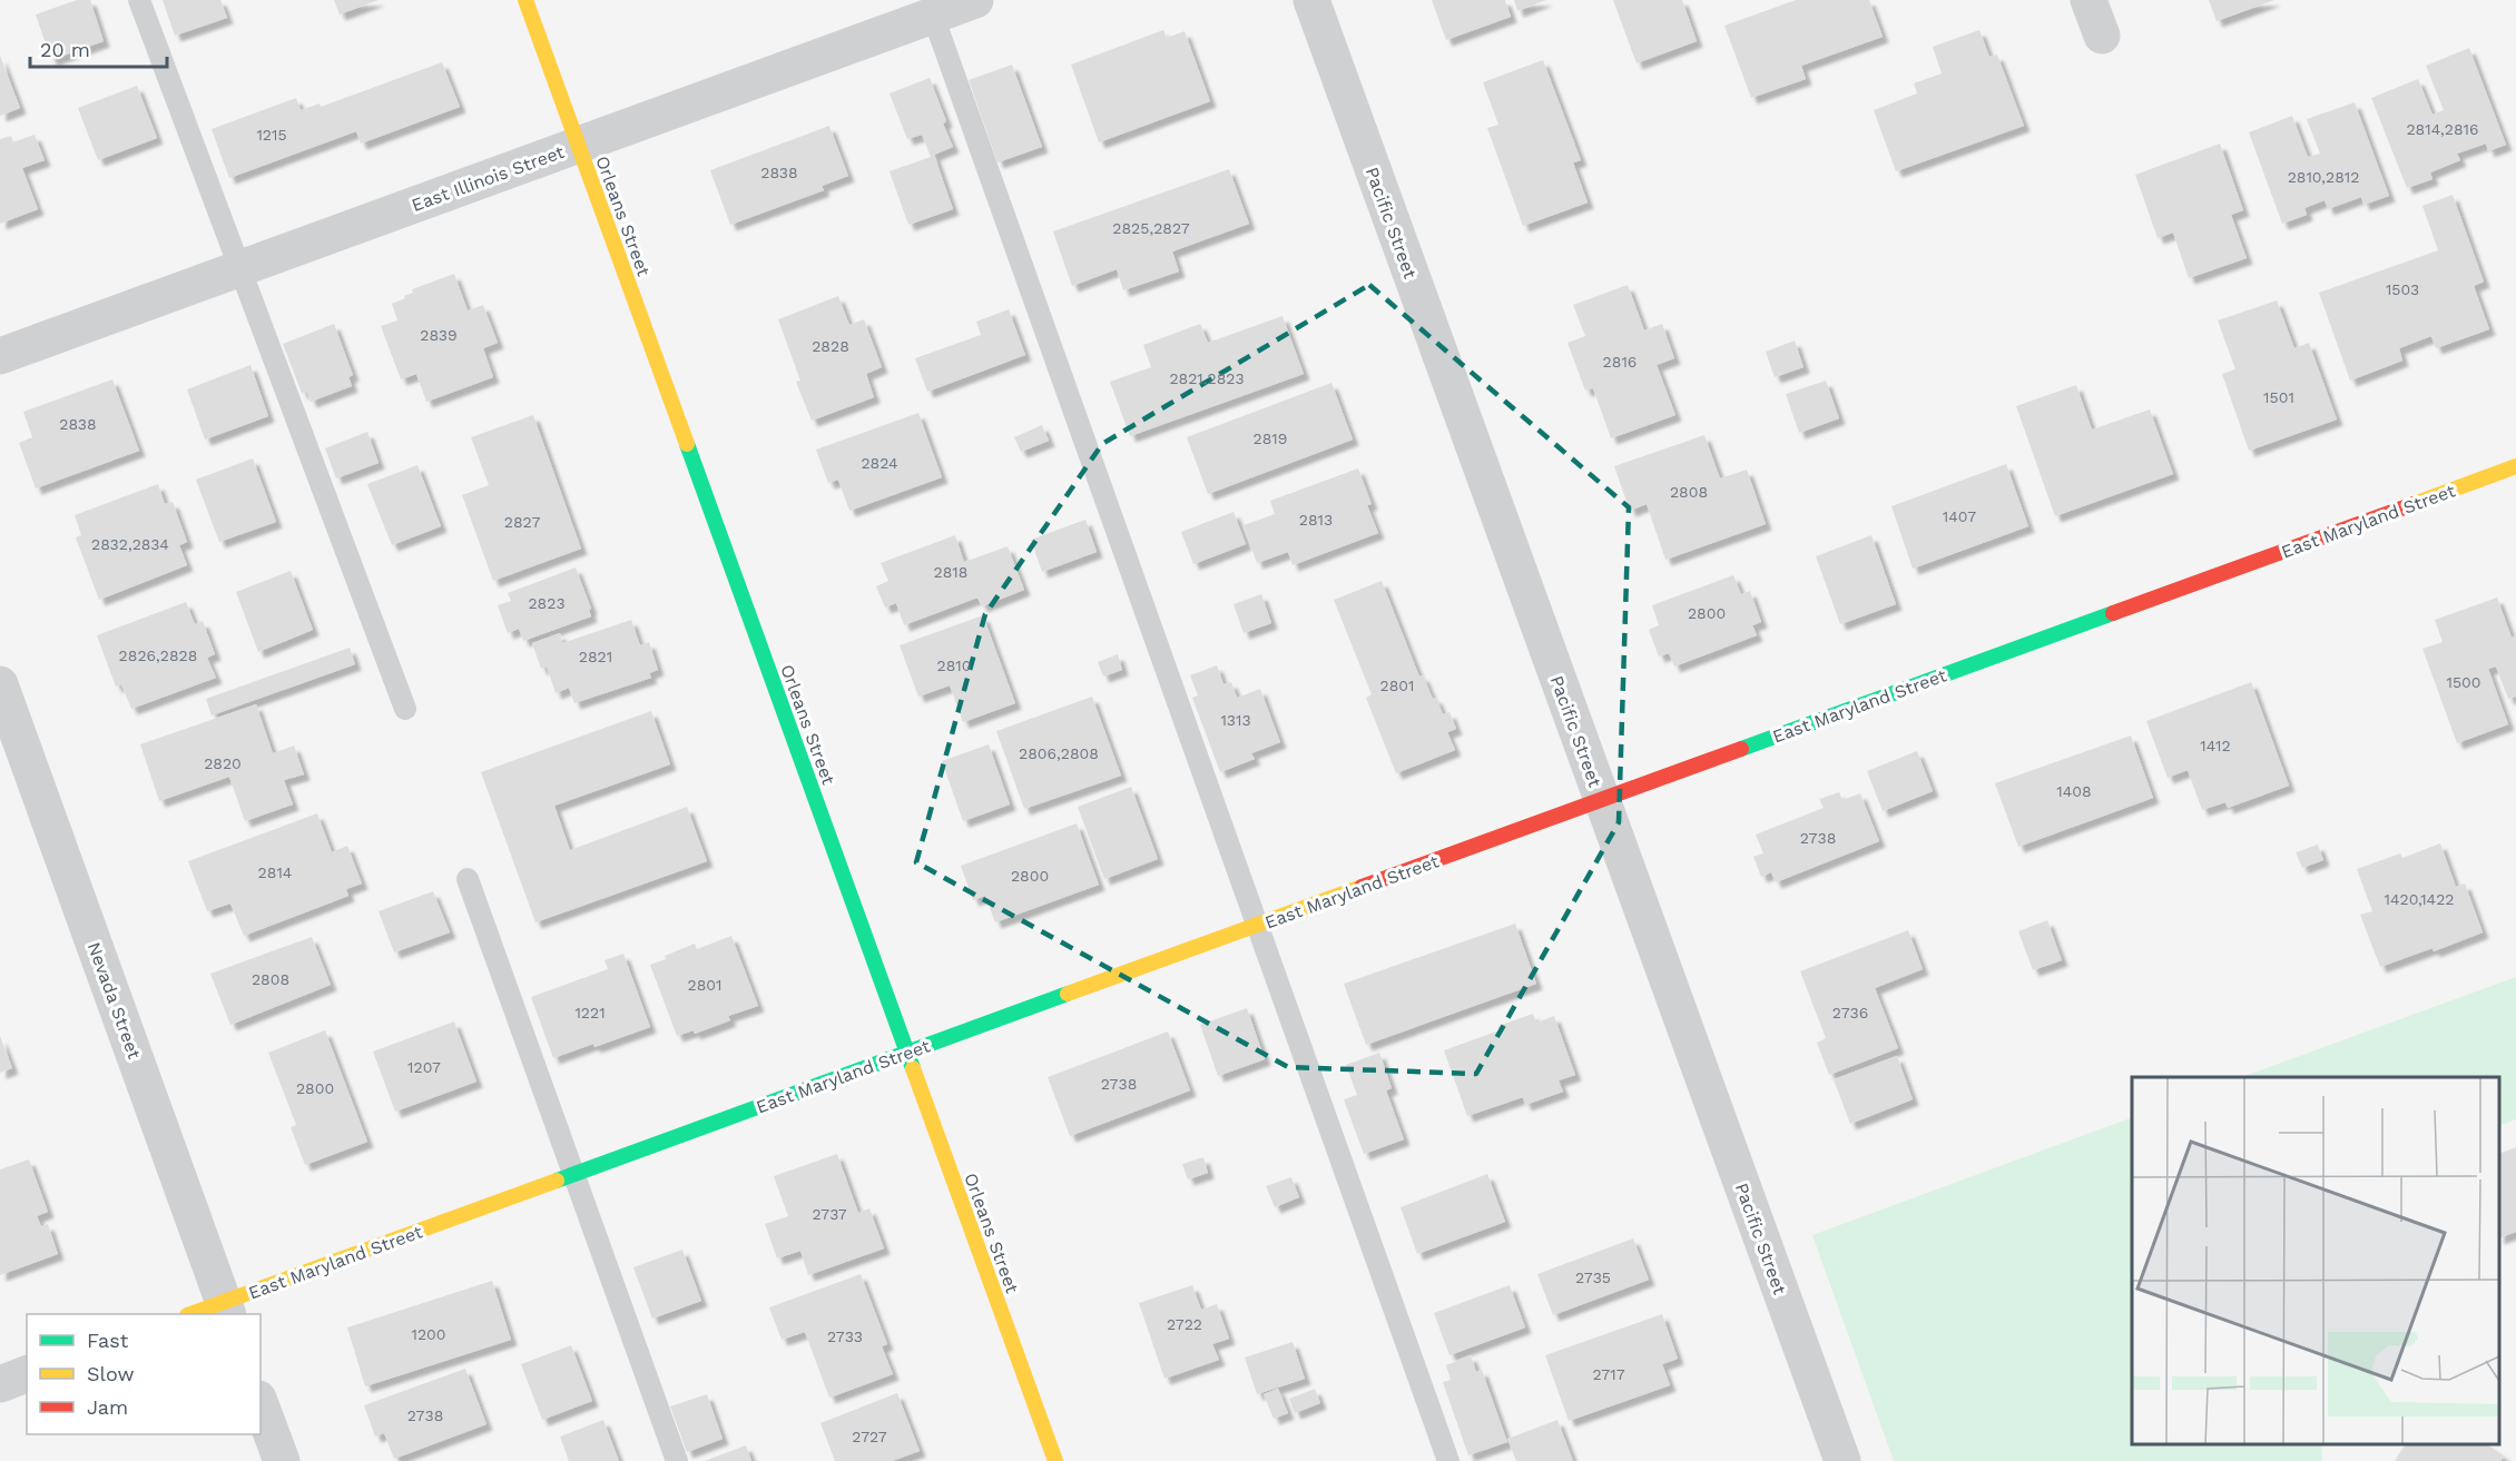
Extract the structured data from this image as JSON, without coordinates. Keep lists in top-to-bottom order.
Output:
{
  "streets": {
    "street": [
      "East Illinois Street",
      "Orleans Street",
      "Pacific Street",
      "East Maryland Street",
      "Nevada Street"
    ]
  },
  "crossings": [
    ["East Illinois Street", "Orleans Street"],
    ["Orleans Street", "East Maryland Street"],
    ["Pacific Street", "East Maryland Street"],
    ["East Maryland Street", "Nevada Street"]
  ],
  "house_numbers": [
    "2814,2816",
    "1215",
    "2838",
    "2810,2812",
    "2825,2827",
    "1503",
    "2839",
    "2828",
    "2816",
    "2821,2823",
    "1501",
    "2838",
    "2819",
    "2824",
    "2808",
    "1407",
    "2813",
    "2827",
    "2832,2834",
    "2818",
    "2823",
    "2800",
    "2826,2828",
    "2821",
    "2810",
    "1500",
    "2801",
    "1313",
    "1412",
    "2806,2808",
    "2820",
    "1408",
    "2738",
    "2814",
    "2800",
    "1420,1422",
    "2808",
    "2801",
    "1221",
    "2736",
    "1207",
    "2738",
    "2800",
    "2737",
    "2735",
    "2722",
    "1200",
    "2733",
    "2717",
    "2738",
    "2727"
  ],
  "legend": ["Fast", "Slow", "Jam"],
  "scale_bar": "20 m"
}
